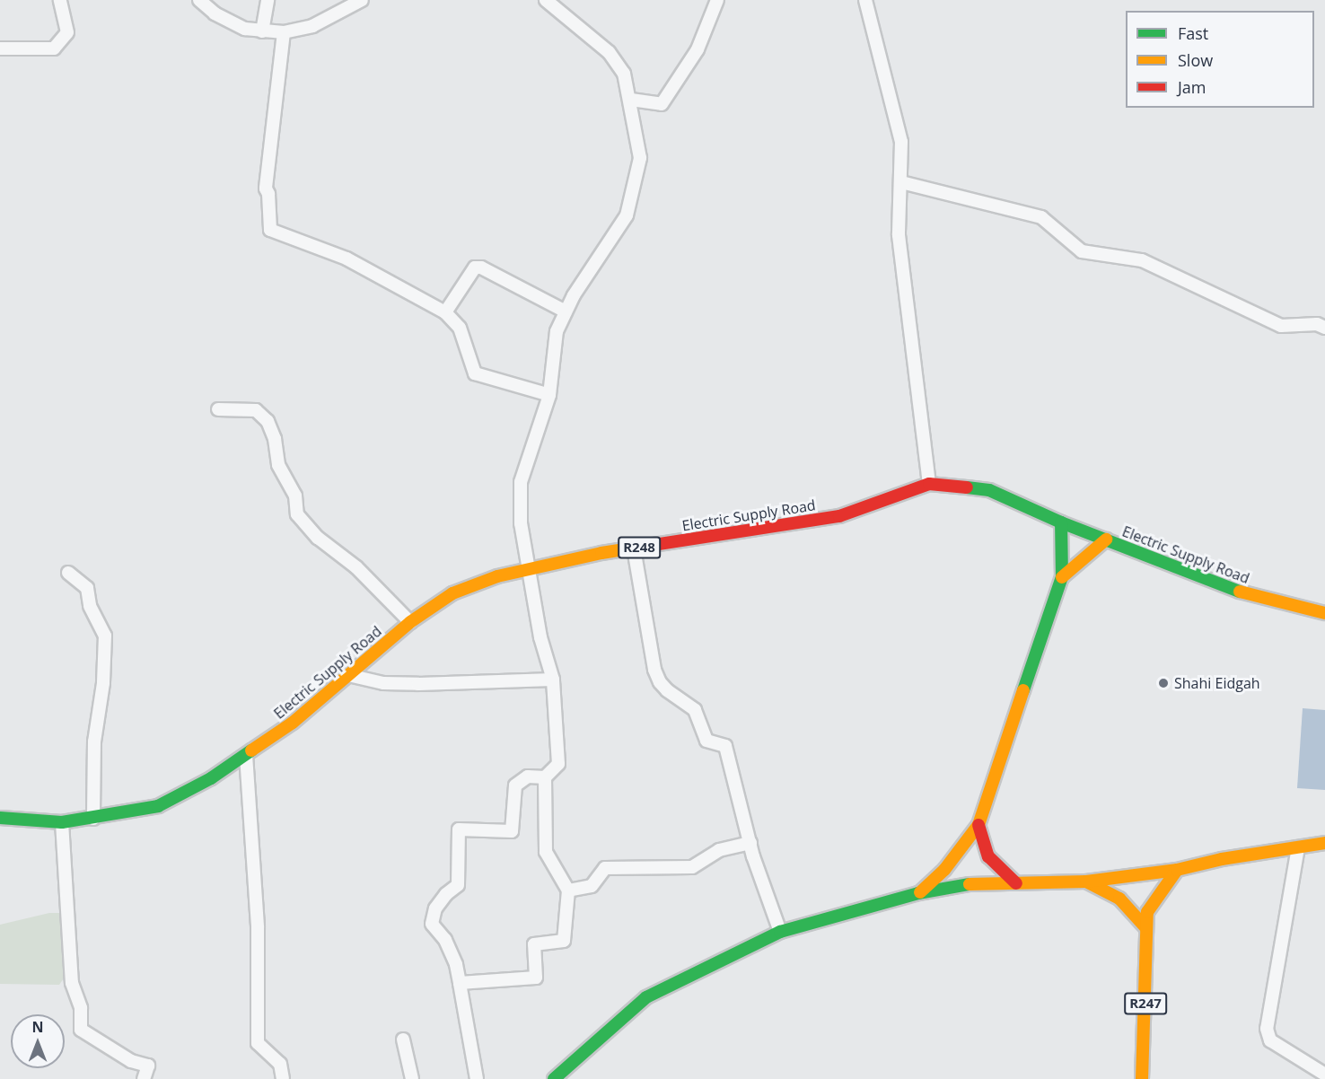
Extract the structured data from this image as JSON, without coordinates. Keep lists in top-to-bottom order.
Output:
{
  "streets": {
    "main road": ["Electric Supply Road", "R248", "R247"]
  },
  "places": ["Shahi Eidgah"],
  "legend": ["Fast", "Slow", "Jam"],
  "north": "top"
}
